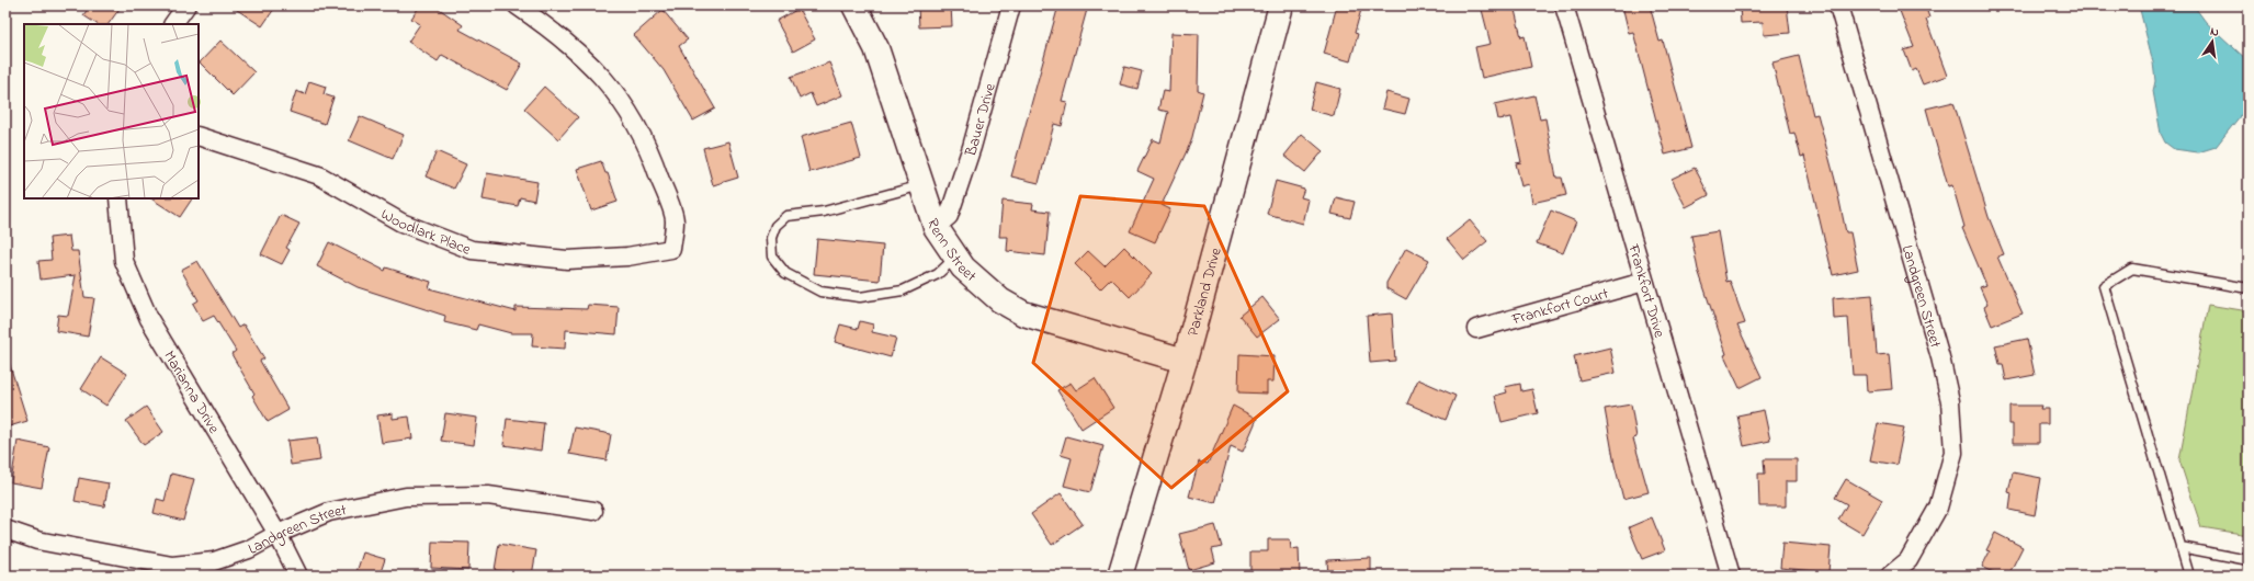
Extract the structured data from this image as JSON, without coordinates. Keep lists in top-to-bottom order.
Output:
{
  "streets": {
    "street": [
      "Bauer Drive",
      "Woodlark Place",
      "Renn Street",
      "Frankfort Drive",
      "Parkland Drive",
      "Landgreen Street",
      "Frankfort Court",
      "Marianna Drive"
    ]
  },
  "crossings": [
    ["Bauer Drive", "Renn Street"],
    ["Renn Street", "Parkland Drive"],
    ["Frankfort Drive", "Frankfort Court"],
    ["Landgreen Street", "Marianna Drive"]
  ],
  "north": "top"
}
